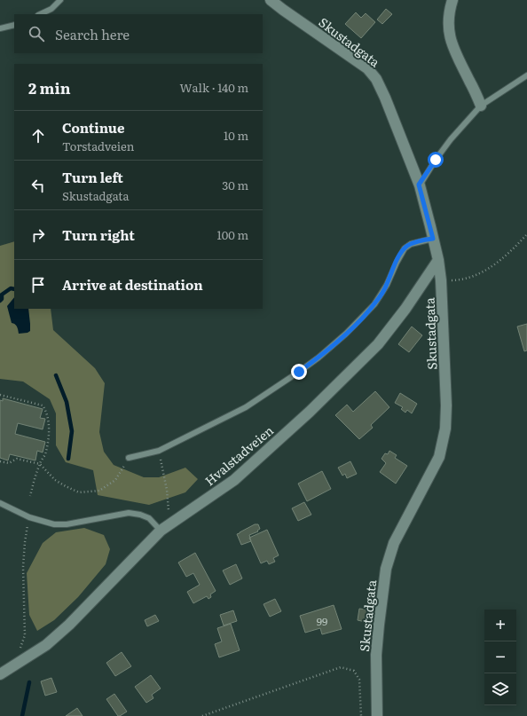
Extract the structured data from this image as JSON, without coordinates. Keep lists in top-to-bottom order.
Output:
{
  "streets": {
    "street": ["Skustadgata", "Hvalstadveien"]
  },
  "crossings": [
    ["Skustadgata", "Hvalstadveien"]
  ],
  "house_numbers": ["99"],
  "page": {
    "search": "Search here",
    "heading": ["2 min", "Walk · 140 m"],
    "list": [
      ["Continue", "Torstadveien", "10 m"],
      ["Turn left", "Skustadgata", "30 m"],
      ["Turn right", "100 m"],
      "Arrive at destination"
    ],
    "map_buttons": ["+", "−"]
  }
}
